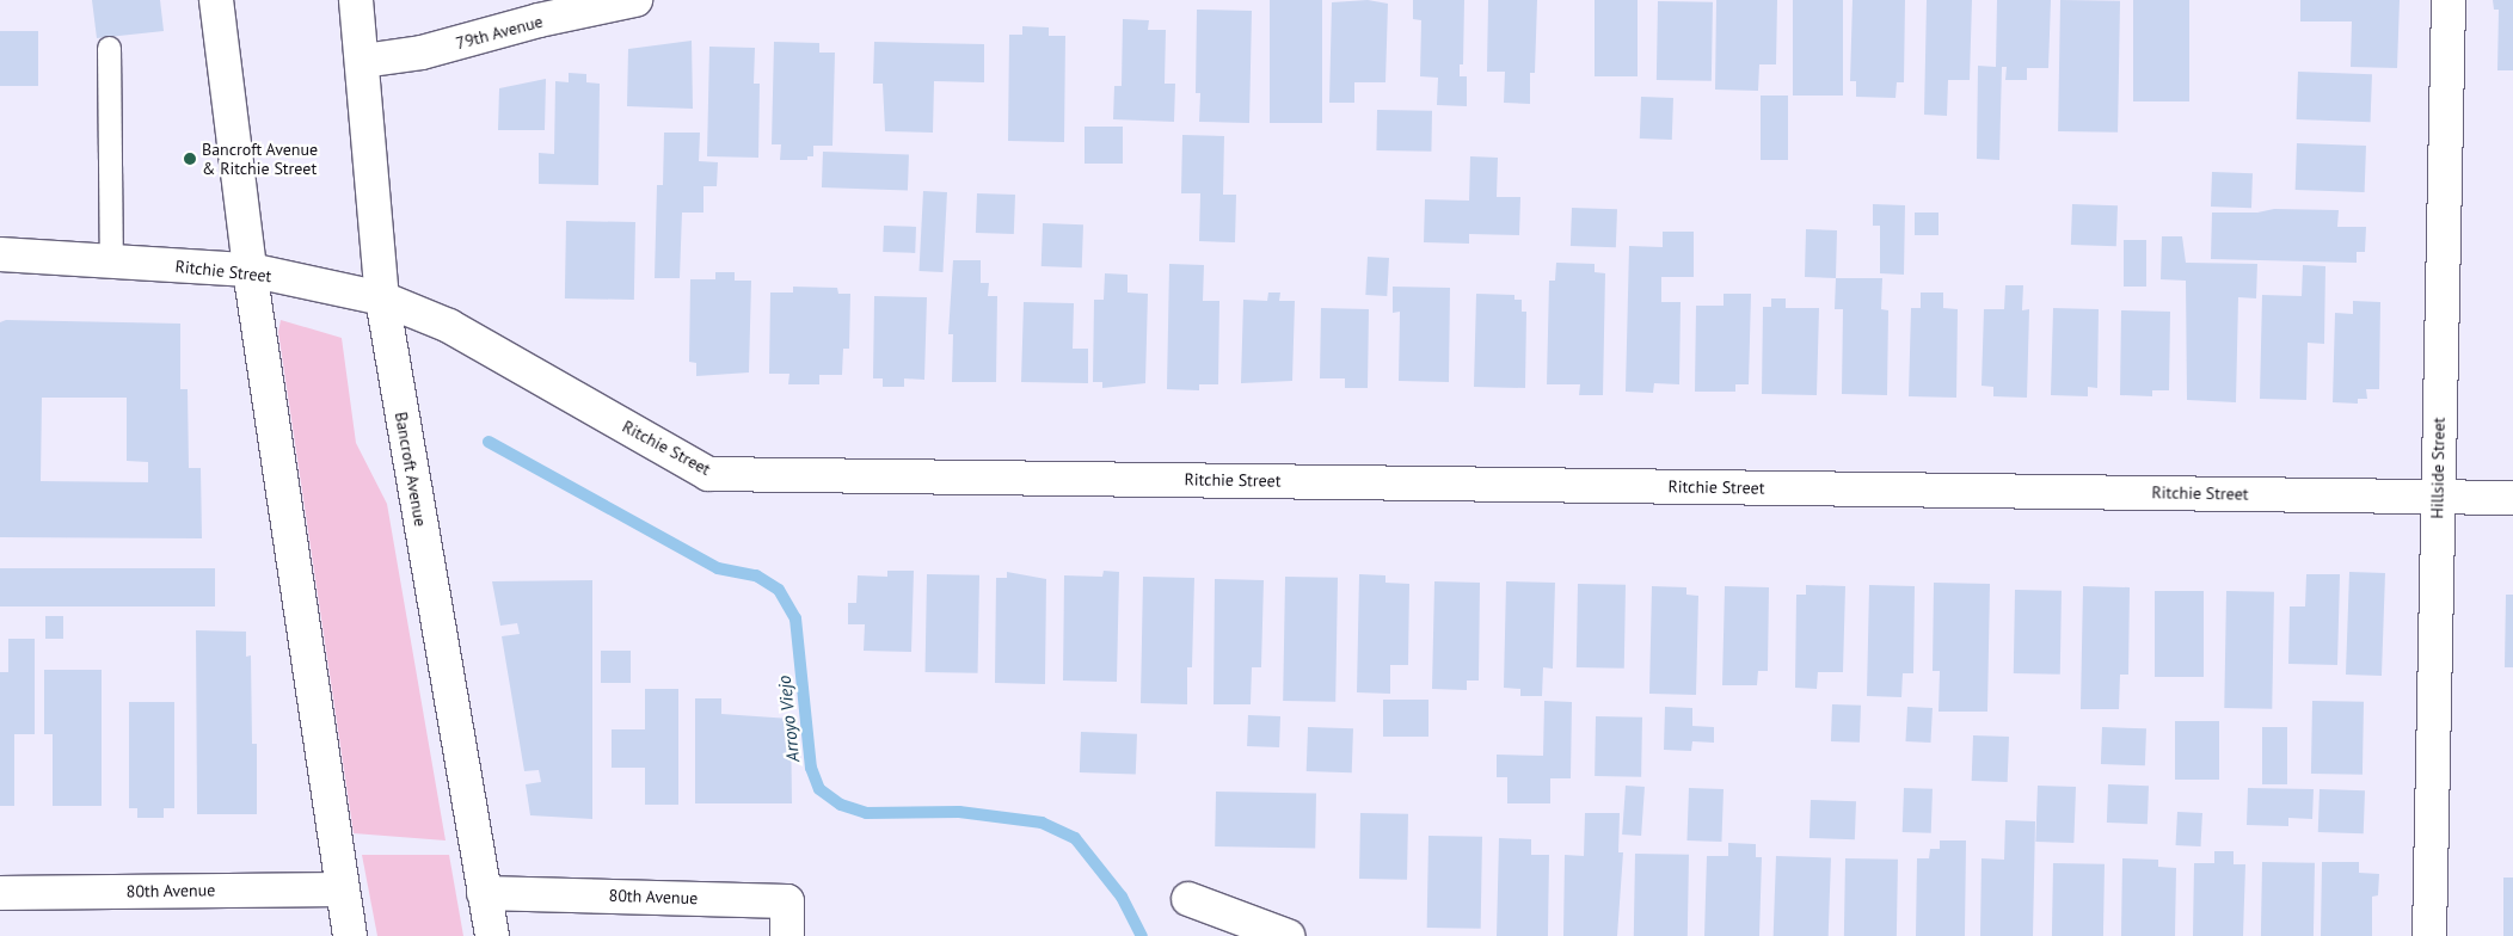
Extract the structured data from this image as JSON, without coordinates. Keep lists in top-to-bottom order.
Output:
{
  "streets": {
    "street": [
      "79th Avenue",
      "Ritchie Street",
      "Hillside Street",
      "Bancroft Avenue",
      "80th Avenue"
    ]
  },
  "crossings": [
    ["79th Avenue", "Bancroft Avenue"],
    ["Ritchie Street", "Hillside Street"],
    ["Ritchie Street", "Bancroft Avenue"],
    ["Bancroft Avenue", "80th Avenue"]
  ],
  "water": ["Arroyo Viejo"],
  "places": ["Bancroft Avenue & Ritchie Street"]
}
